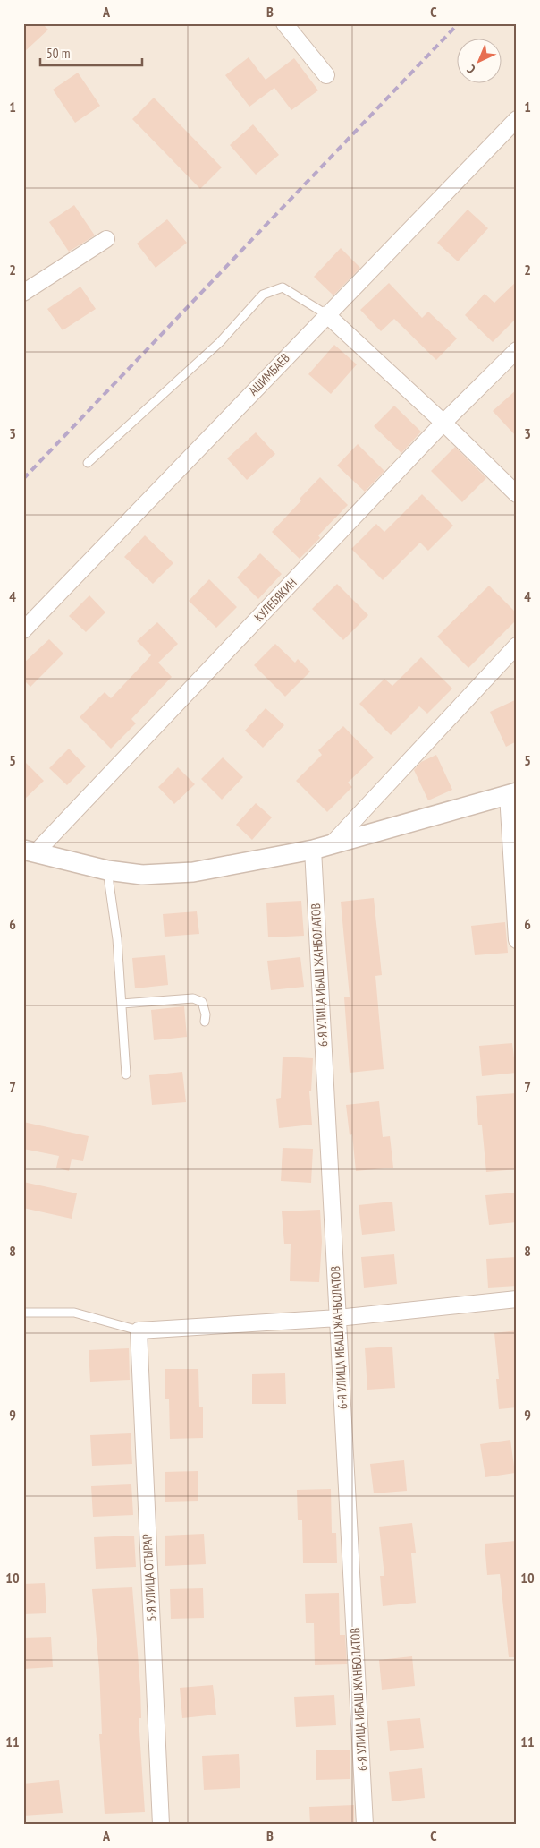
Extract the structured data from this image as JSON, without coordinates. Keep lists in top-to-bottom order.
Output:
{
  "streets": {
    "street": [
      "АШИМБАЕВ",
      "КУЛЕБЯКИН",
      "6-Я УЛИЦА ИБАШ ЖАНБОЛАТОВ",
      "5-Я УЛИЦА ОТЫРАР"
    ]
  },
  "scale_bar": "50 m",
  "north": "bottom left",
  "grid": {
    "columns": ["A", "B", "C"],
    "rows": [
      "1",
      "2",
      "3",
      "4",
      "5",
      "6",
      "7",
      "8",
      "9",
      "10",
      "11"
    ]
  }
}
